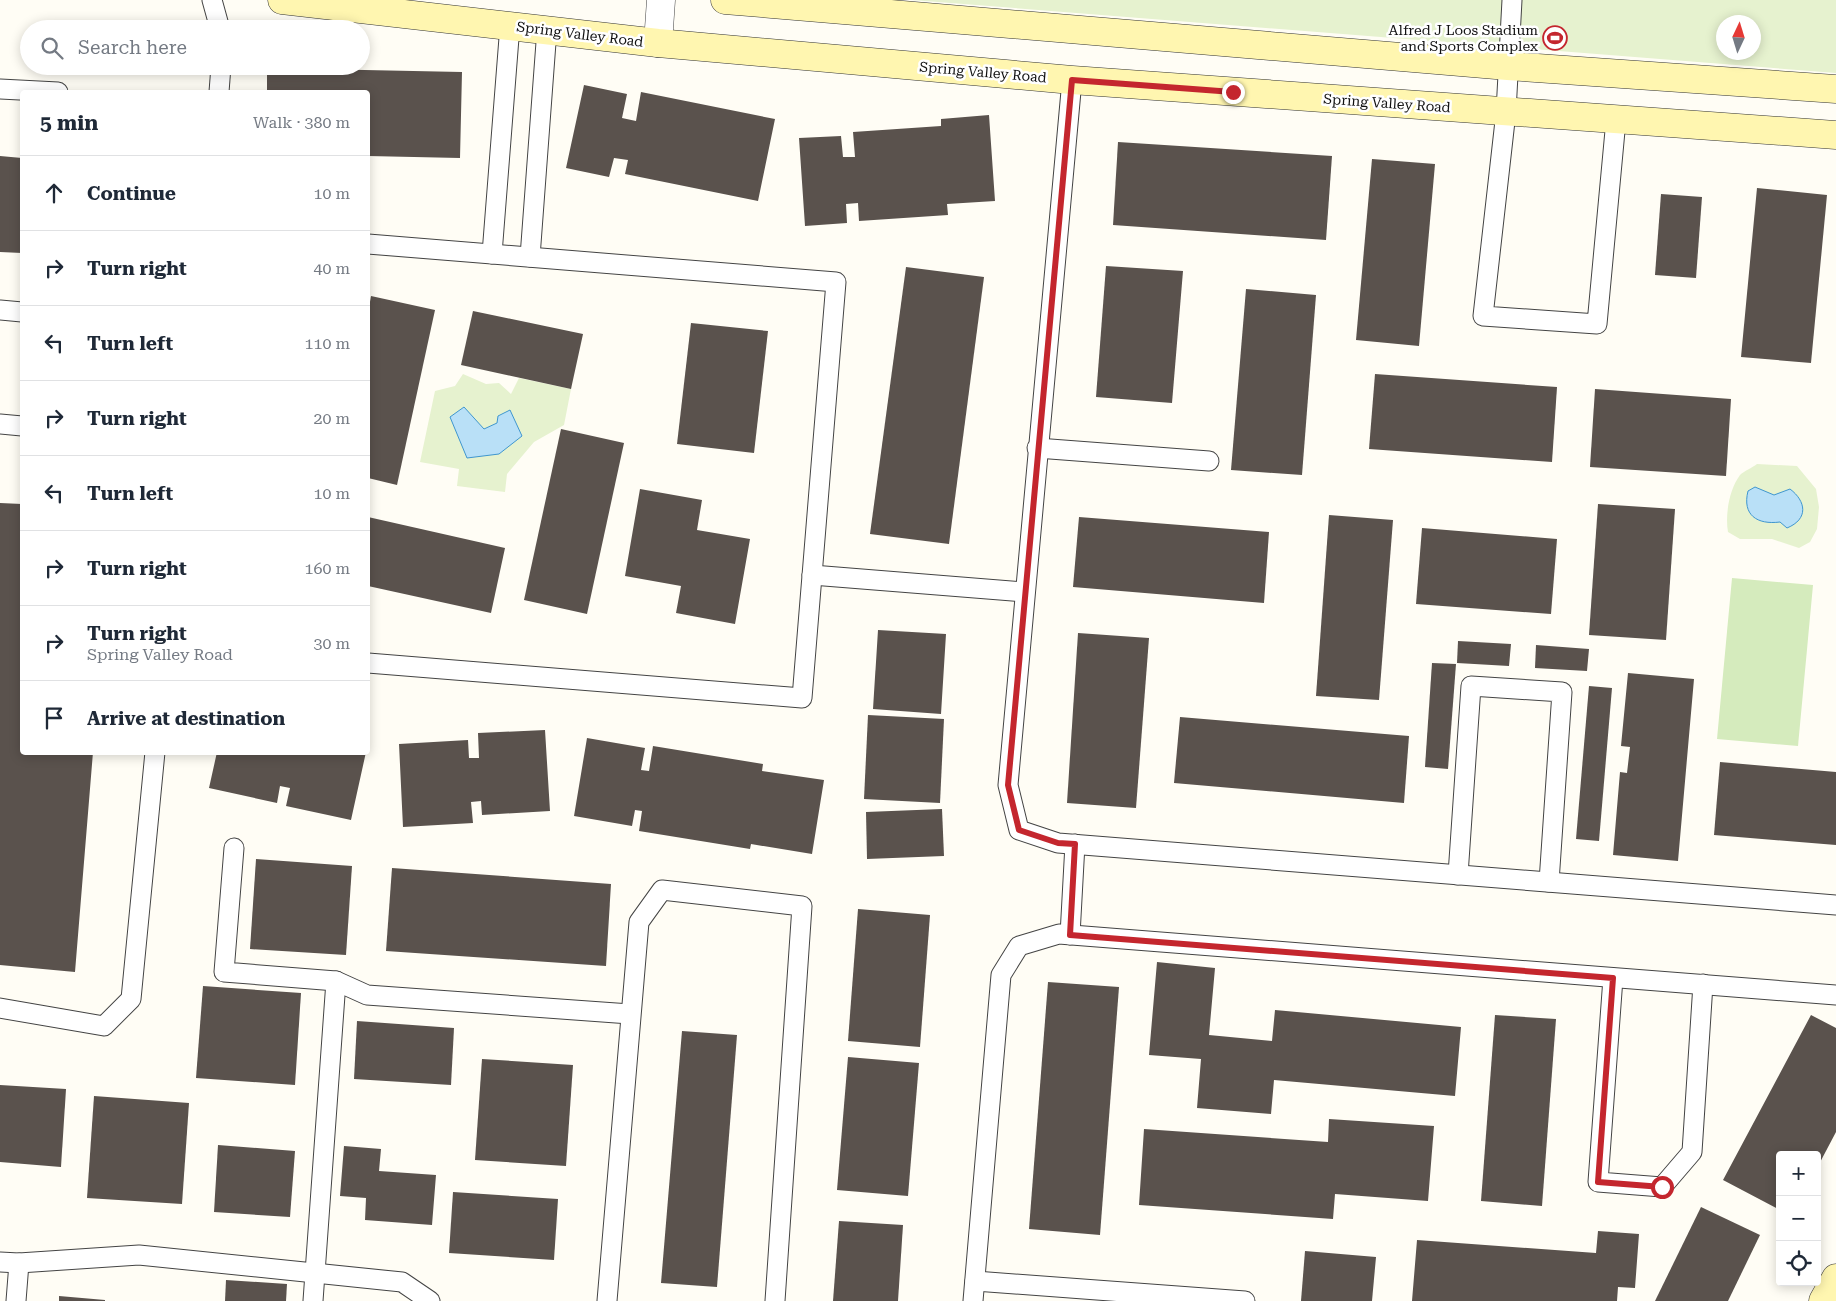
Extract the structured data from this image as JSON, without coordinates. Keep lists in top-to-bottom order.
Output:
{
  "streets": {
    "street": ["Spring Valley Road"]
  },
  "places": {
    "sports": ["Alfred J Loos Stadium and Sports Complex"]
  },
  "north": "top",
  "page": {
    "search": "Search here",
    "heading": ["5 min", "Walk · 380 m"],
    "list": [
      ["Continue", "10 m"],
      ["Turn right", "40 m"],
      ["Turn left", "110 m"],
      ["Turn right", "20 m"],
      ["Turn left", "10 m"],
      ["Turn right", "160 m"],
      ["Turn right", "Spring Valley Road", "30 m"],
      "Arrive at destination"
    ],
    "map_buttons": ["+", "−"]
  }
}
